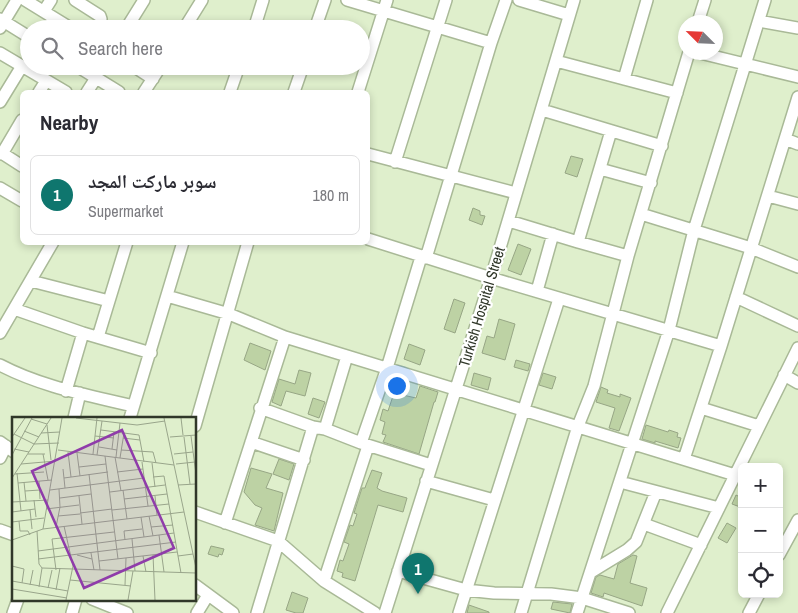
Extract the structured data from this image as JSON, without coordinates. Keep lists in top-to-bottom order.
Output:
{
  "streets": {
    "street": ["Turkish Hospital Street"]
  },
  "north": "top left",
  "page": {
    "search": "Search here",
    "heading": "Nearby",
    "list": [
      {
        "mark": "1",
        "name": "سوبر ماركت المجد",
        "note": "Supermarket",
        "value": "180 m"
      }
    ],
    "map_buttons": ["+", "−"],
    "pins": "1"
  }
}
